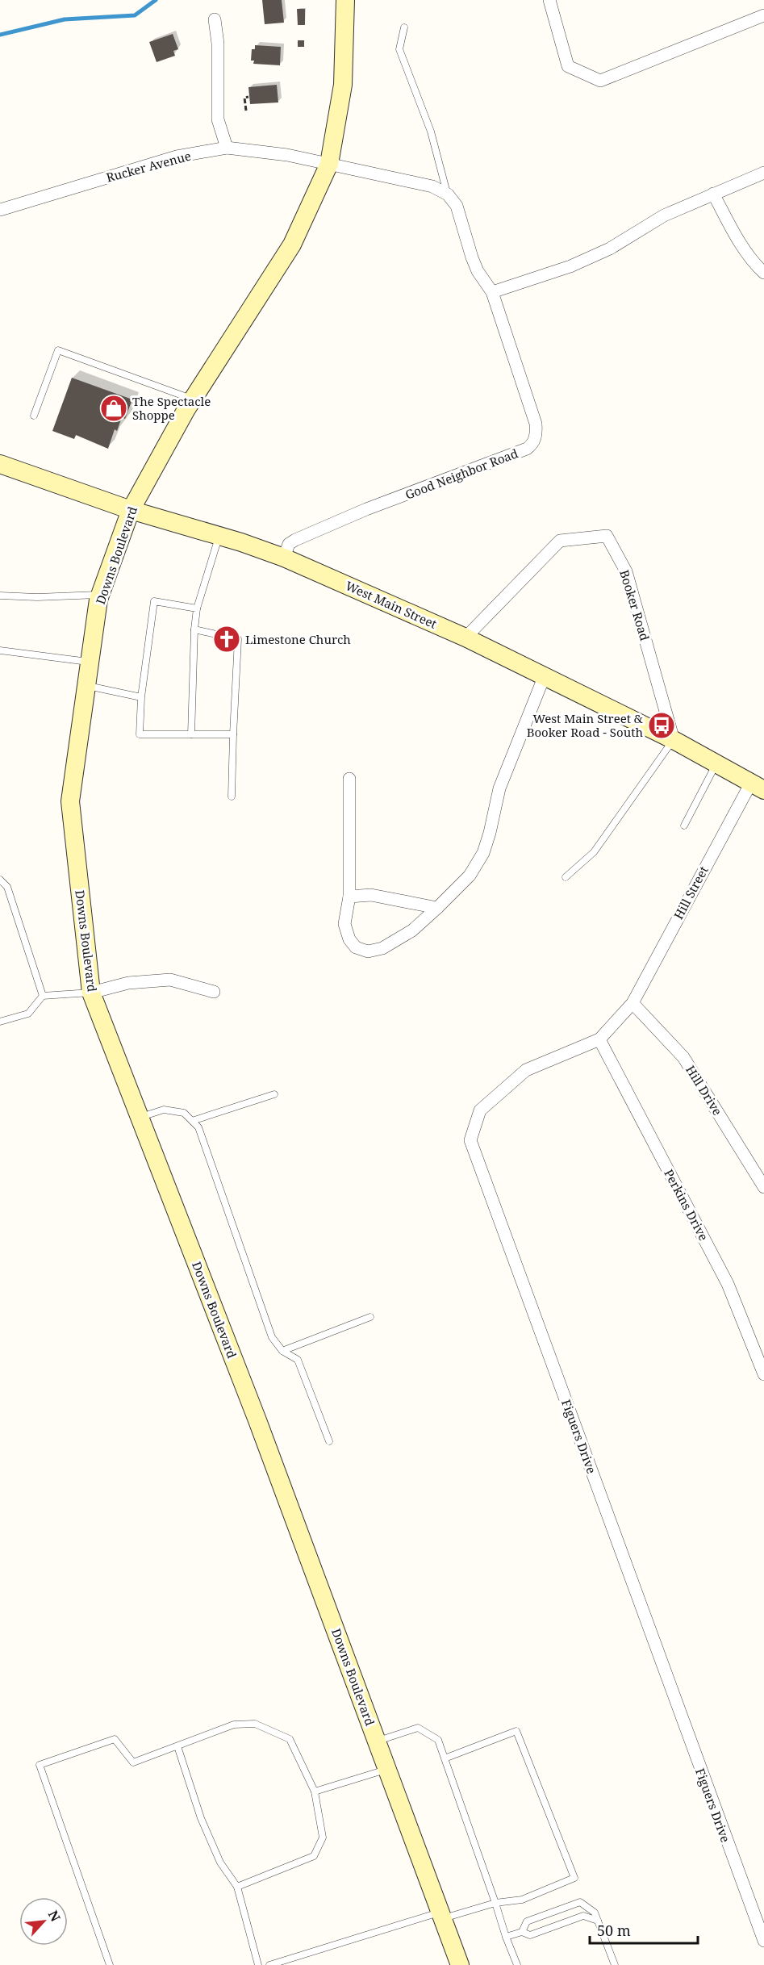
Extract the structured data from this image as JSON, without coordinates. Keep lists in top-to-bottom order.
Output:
{
  "streets": {
    "street": [
      "Rucker Avenue",
      "Good Neighbor Road",
      "Downs Boulevard",
      "West Main Street",
      "Booker Road",
      "Hill Street",
      "Hill Drive",
      "Perkins Drive",
      "Figuers Drive"
    ]
  },
  "crossings": [
    ["Rucker Avenue", "Downs Boulevard"],
    ["Good Neighbor Road", "West Main Street"],
    ["Downs Boulevard", "West Main Street"],
    ["West Main Street", "Booker Road"],
    ["West Main Street", "Hill Street"],
    ["Hill Street", "Hill Drive"],
    ["Hill Street", "Figuers Drive"],
    ["Hill Drive", "Figuers Drive"],
    ["Perkins Drive", "Figuers Drive"]
  ],
  "places": {
    "shop": ["The Spectacle Shoppe"],
    "church": ["Limestone Church"],
    "bus stop": ["West Main Street & Booker Road - South"]
  },
  "scale_bar": "50 m",
  "north": "top right"
}
